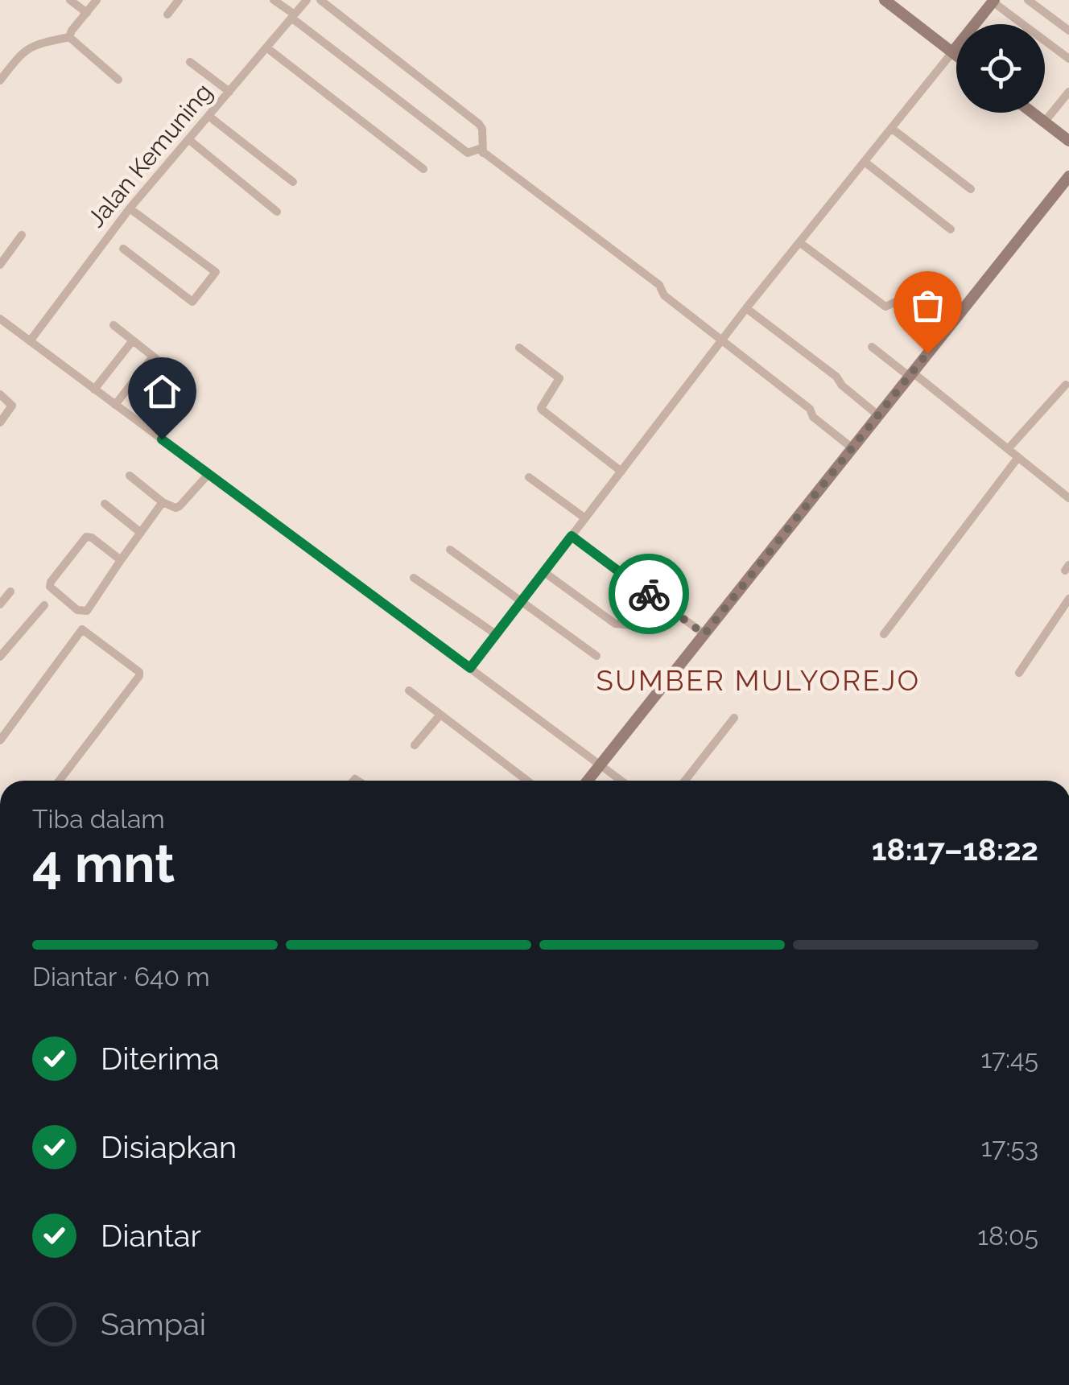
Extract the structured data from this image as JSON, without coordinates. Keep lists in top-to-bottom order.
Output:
{
  "streets": {
    "street": ["Jalan Kemuning"]
  },
  "districts": ["SUMBER MULYOREJO"],
  "page": {
    "heading": ["4 mnt", "Tiba dalam", "18:17–18:22"],
    "bar": "Diantar · 640 m",
    "list": [
      ["Diterima", "17:45"],
      ["Disiapkan", "17:53"],
      ["Diantar", "18:05"],
      "Sampai"
    ]
  }
}
